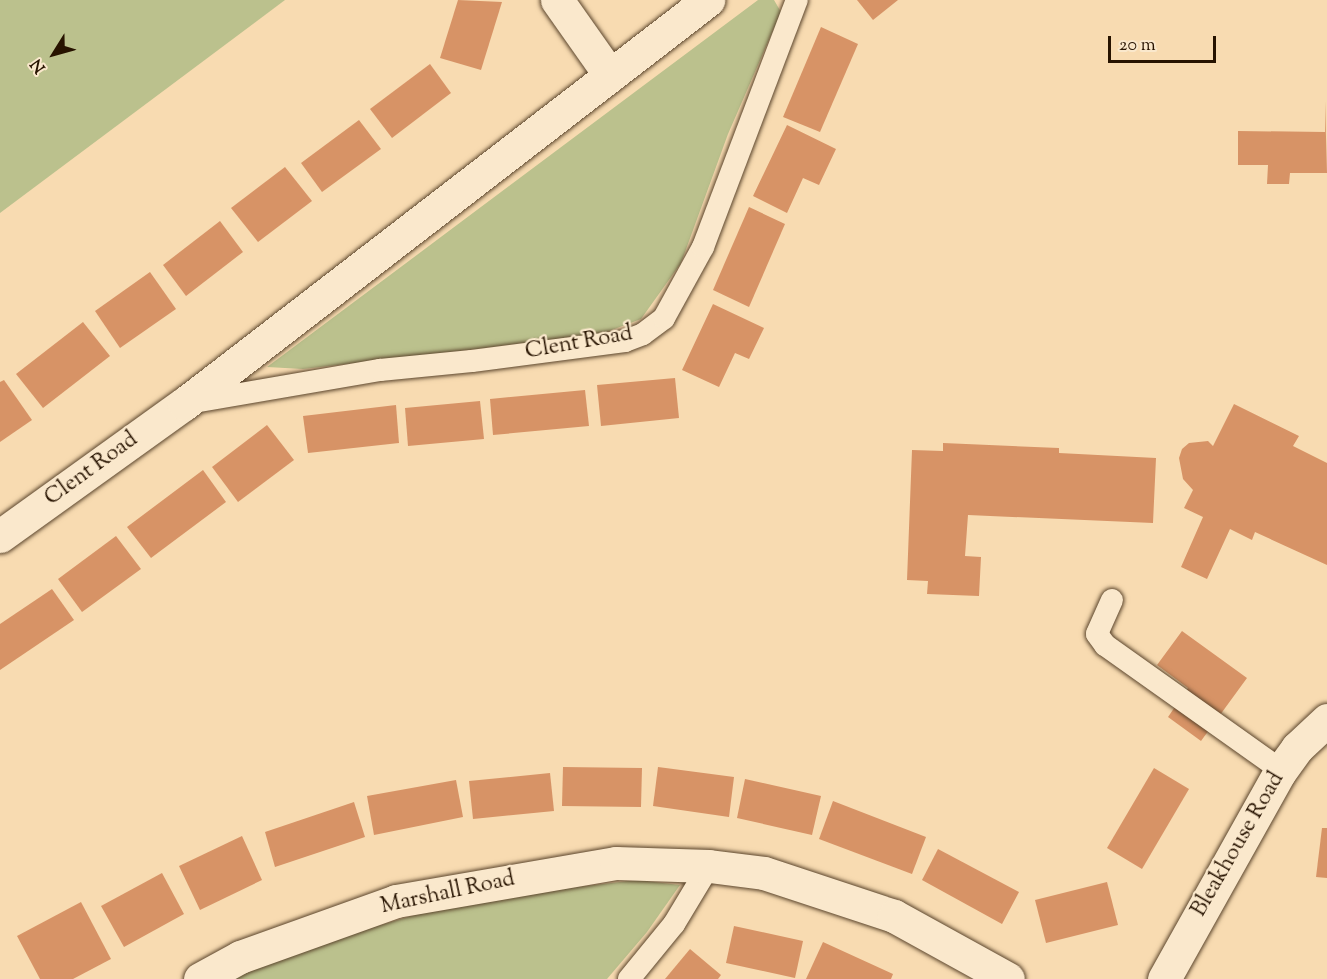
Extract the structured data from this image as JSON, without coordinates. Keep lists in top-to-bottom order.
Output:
{
  "streets": {
    "street": ["Clent Road", "Bleakhouse Road", "Marshall Road"]
  },
  "scale_bar": "20 m",
  "north": "bottom left"
}
